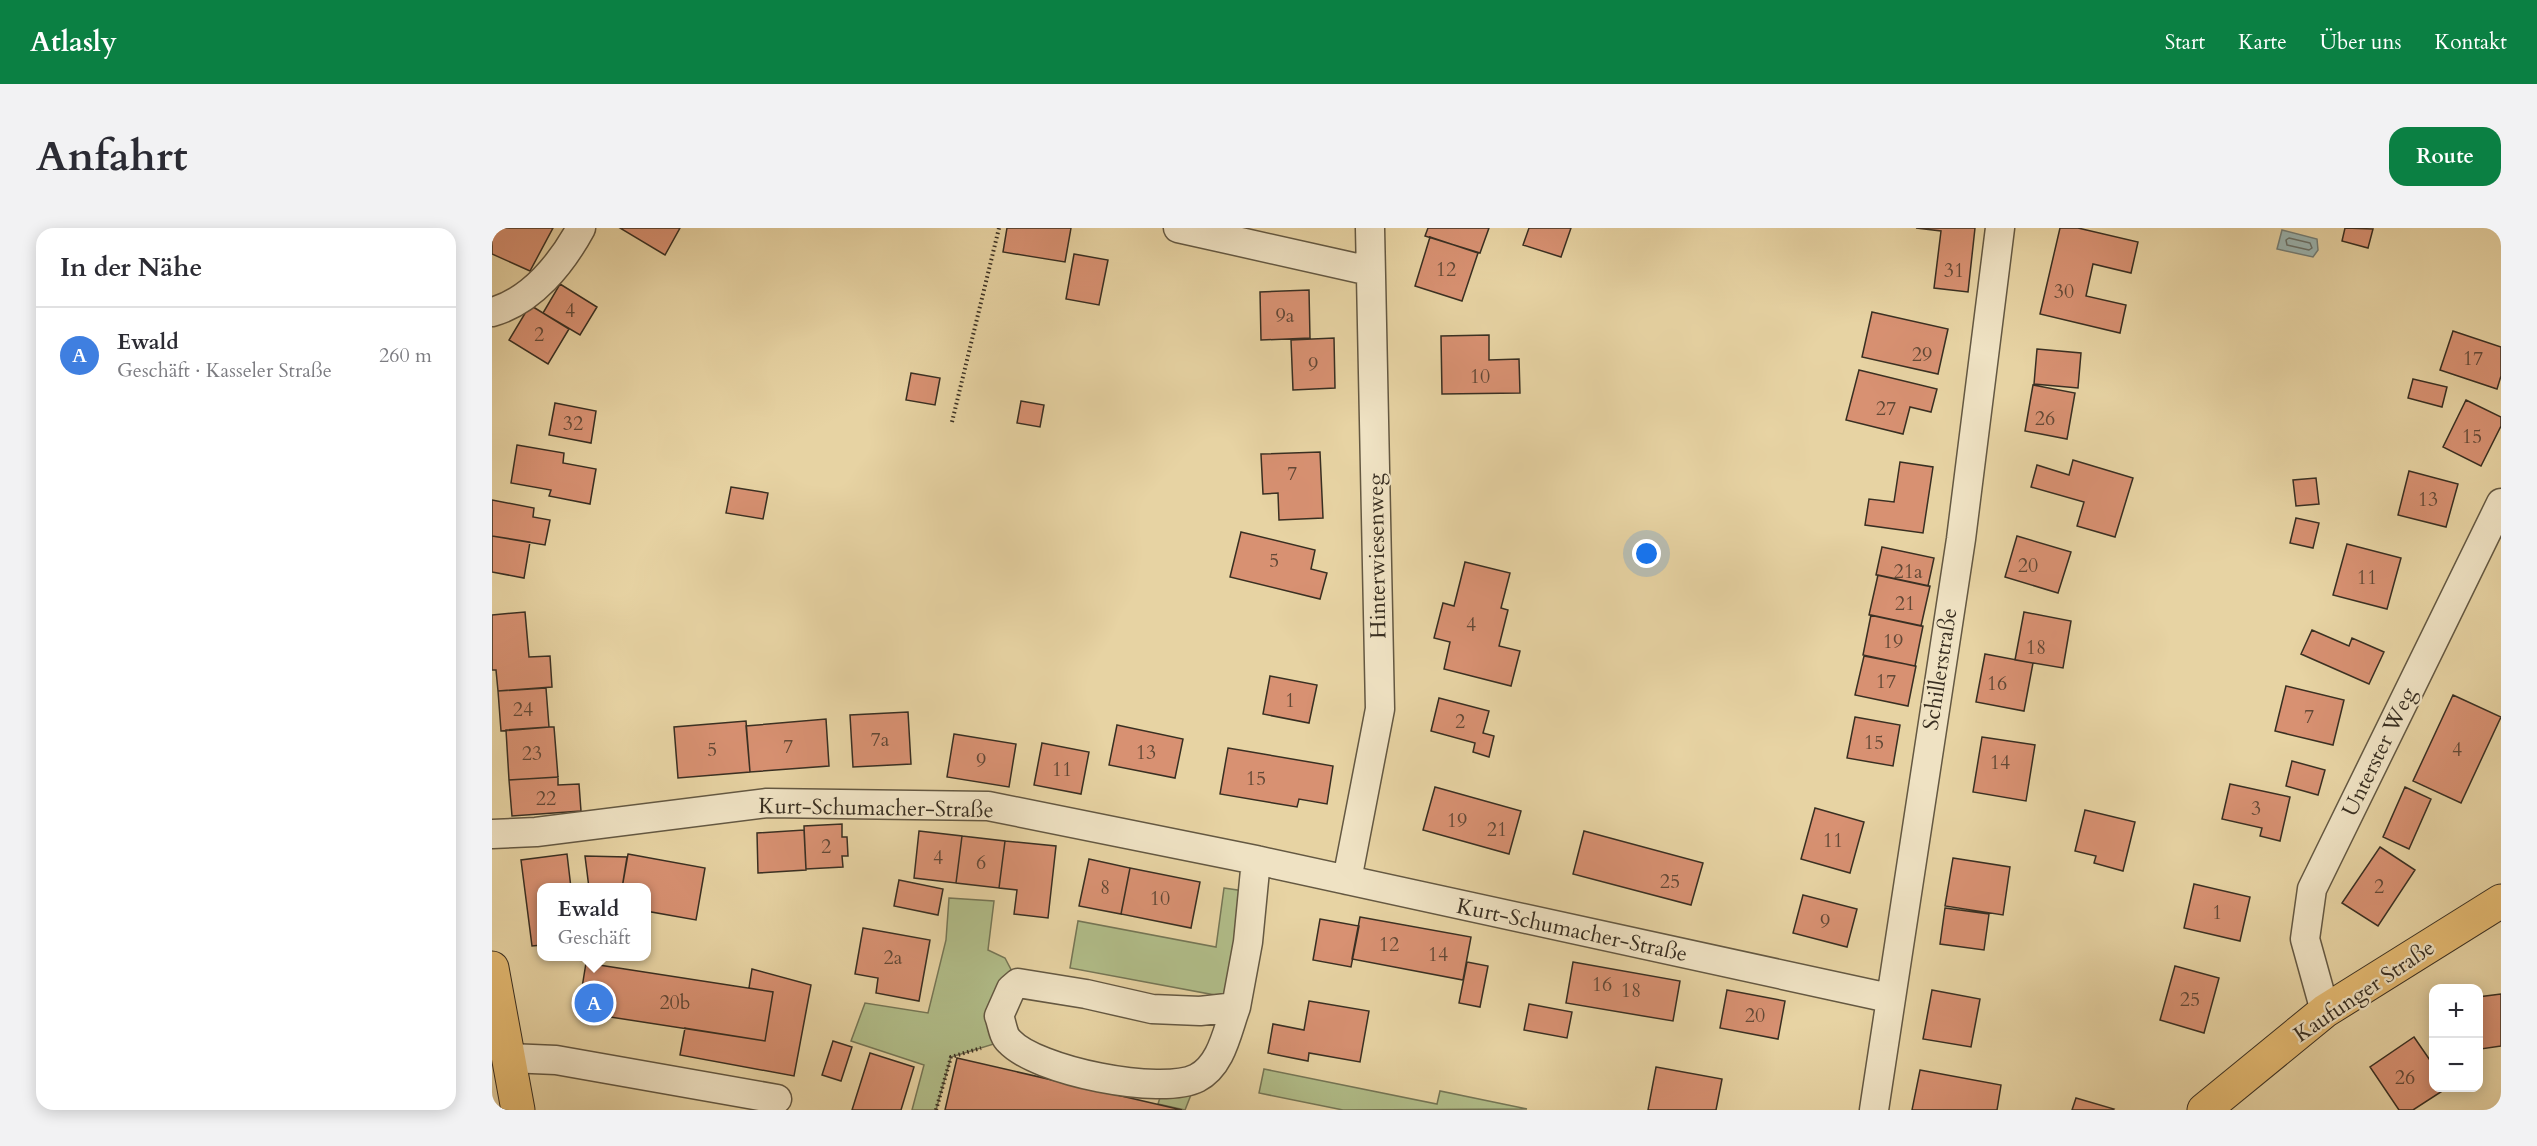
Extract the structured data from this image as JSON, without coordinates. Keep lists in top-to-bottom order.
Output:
{
  "streets": {
    "main road": ["Kaufunger Straße"],
    "street": [
      "Hinterwiesenweg",
      "Schillerstraße",
      "Unterster Weg",
      "Kurt-Schumacher-Straße"
    ]
  },
  "crossings": [
    ["Hinterwiesenweg", "Kurt-Schumacher-Straße"],
    ["Schillerstraße", "Kurt-Schumacher-Straße"],
    ["Unterster Weg", "Kaufunger Straße"]
  ],
  "house_numbers": [
    "12",
    "31",
    "30",
    "4",
    "9a",
    "2",
    "29",
    "17",
    "9",
    "10",
    "27",
    "26",
    "32",
    "15",
    "7",
    "13",
    "5",
    "20",
    "21a",
    "11",
    "21",
    "4",
    "19",
    "18",
    "17",
    "16",
    "1",
    "24",
    "7",
    "2",
    "7a",
    "15",
    "7",
    "5",
    "4",
    "13",
    "23",
    "9",
    "14",
    "11",
    "15",
    "22",
    "3",
    "19",
    "21",
    "11",
    "2",
    "4",
    "6",
    "25",
    "2",
    "8",
    "10",
    "1",
    "9",
    "12",
    "14",
    "2a",
    "16",
    "18",
    "25",
    "20b",
    "20",
    "26"
  ],
  "page": {
    "header": "Atlasly",
    "nav": [
      "Start",
      "Karte",
      "Über uns",
      "Kontakt"
    ],
    "buttons": "Route",
    "title": "Anfahrt",
    "heading": "In der Nähe",
    "list": [
      {
        "mark": "A",
        "name": "Ewald",
        "note": "Geschäft · Kasseler Straße",
        "value": "260 m"
      }
    ],
    "popup": ["Ewald", "Geschäft"],
    "pins": "A",
    "map_buttons": ["+", "−"]
  }
}
